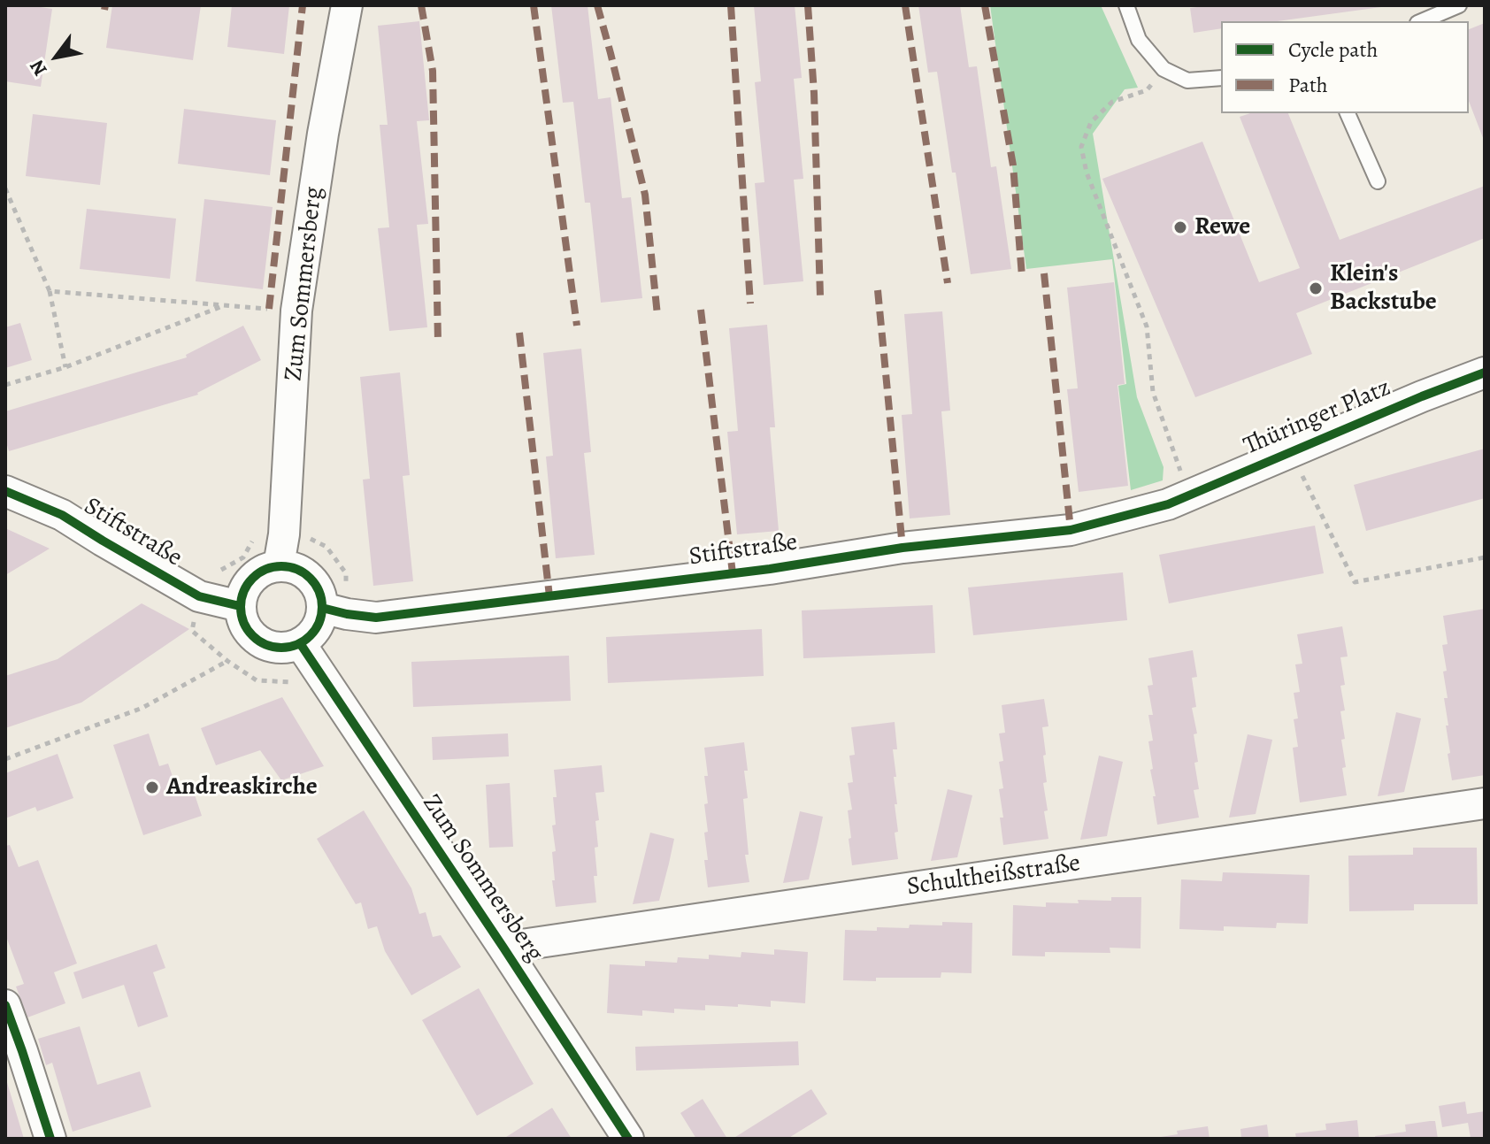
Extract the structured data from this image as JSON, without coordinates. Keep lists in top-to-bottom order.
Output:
{
  "streets": {
    "street": [
      "Zum Sommersberg",
      "Thüringer Platz",
      "Stiftstraße",
      "Schultheißstraße"
    ]
  },
  "crossings": [
    ["Zum Sommersberg", "Stiftstraße"],
    ["Zum Sommersberg", "Schultheißstraße"],
    ["Thüringer Platz", "Stiftstraße"]
  ],
  "places": ["Rewe", "Klein's Backstube", "Andreaskirche"],
  "legend": ["Cycle path", "Path"],
  "north": "bottom left"
}
